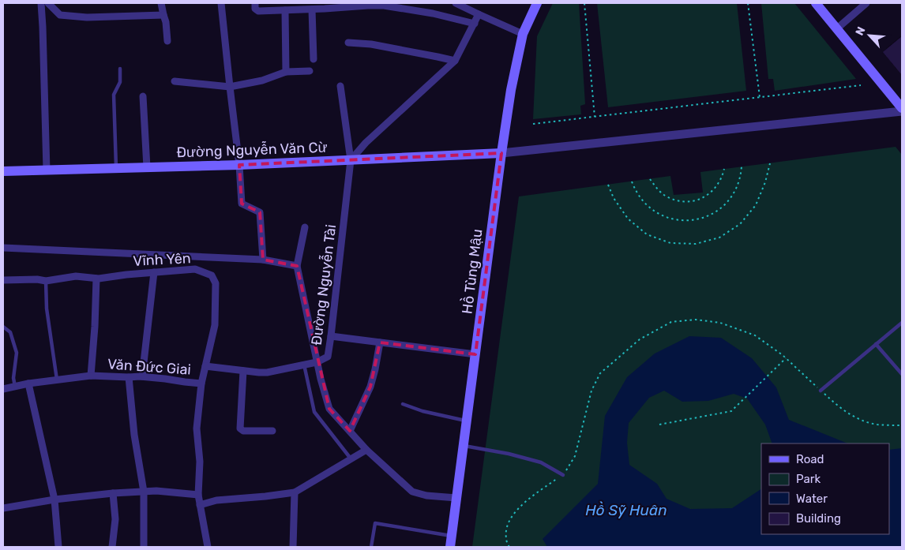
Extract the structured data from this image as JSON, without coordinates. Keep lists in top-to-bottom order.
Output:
{
  "streets": {
    "main road": ["Đường Nguyễn Văn Cừ", "Hồ Tùng Mậu"],
    "street": ["Vĩnh Yên", "Đường Nguyễn Tài", "Văn Đức Giai"]
  },
  "crossings": [
    ["Đường Nguyễn Văn Cừ", "Hồ Tùng Mậu"],
    ["Đường Nguyễn Văn Cừ", "Đường Nguyễn Tài"],
    ["Vĩnh Yên", "Văn Đức Giai"],
    ["Hồ Tùng Mậu", "Đường Nguyễn Tài"]
  ],
  "water": ["Hồ Sỹ Huân"],
  "legend": [
    "Road",
    "Park",
    "Water",
    "Building"
  ],
  "north": "top left"
}
